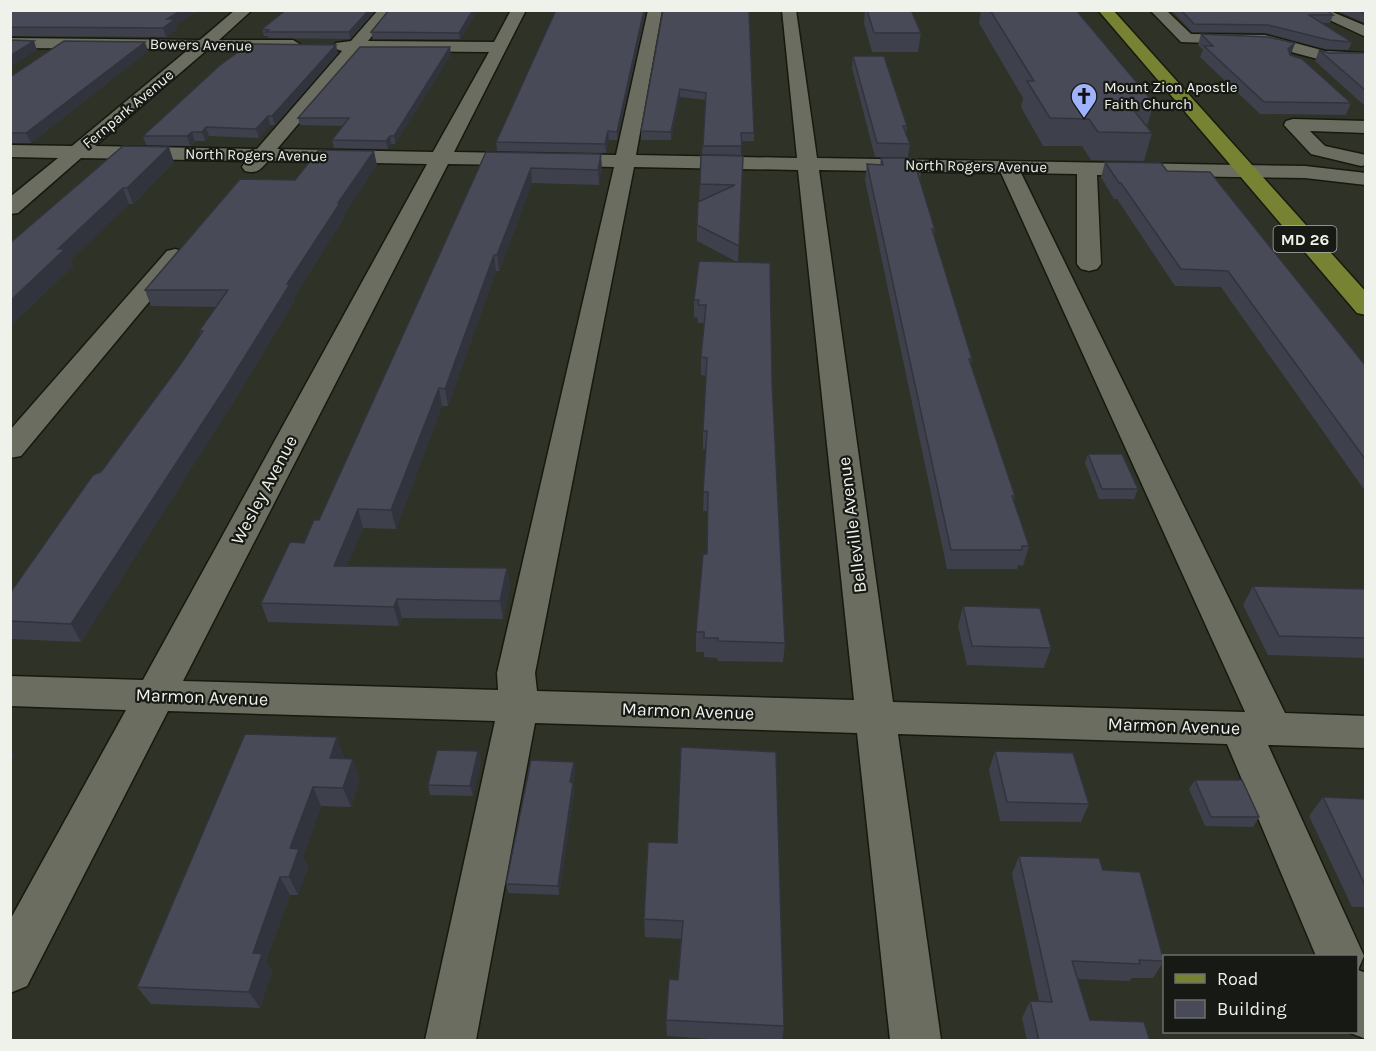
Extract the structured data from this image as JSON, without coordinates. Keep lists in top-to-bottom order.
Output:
{
  "streets": {
    "main road": ["MD 26"],
    "street": [
      "Bowers Avenue",
      "Fernpark Avenue",
      "North Rogers Avenue",
      "Wesley Avenue",
      "Belleville Avenue",
      "Marmon Avenue"
    ]
  },
  "crossings": [
    ["Bowers Avenue", "Fernpark Avenue"],
    ["Bowers Avenue", "Wesley Avenue"],
    ["Fernpark Avenue", "North Rogers Avenue"],
    ["North Rogers Avenue", "MD 26"],
    ["North Rogers Avenue", "Wesley Avenue"],
    ["North Rogers Avenue", "Belleville Avenue"],
    ["Wesley Avenue", "Marmon Avenue"],
    ["Belleville Avenue", "Marmon Avenue"]
  ],
  "places": {
    "church": ["Mount Zion Apostle Faith Church"]
  },
  "legend": ["Road", "Building"]
}
